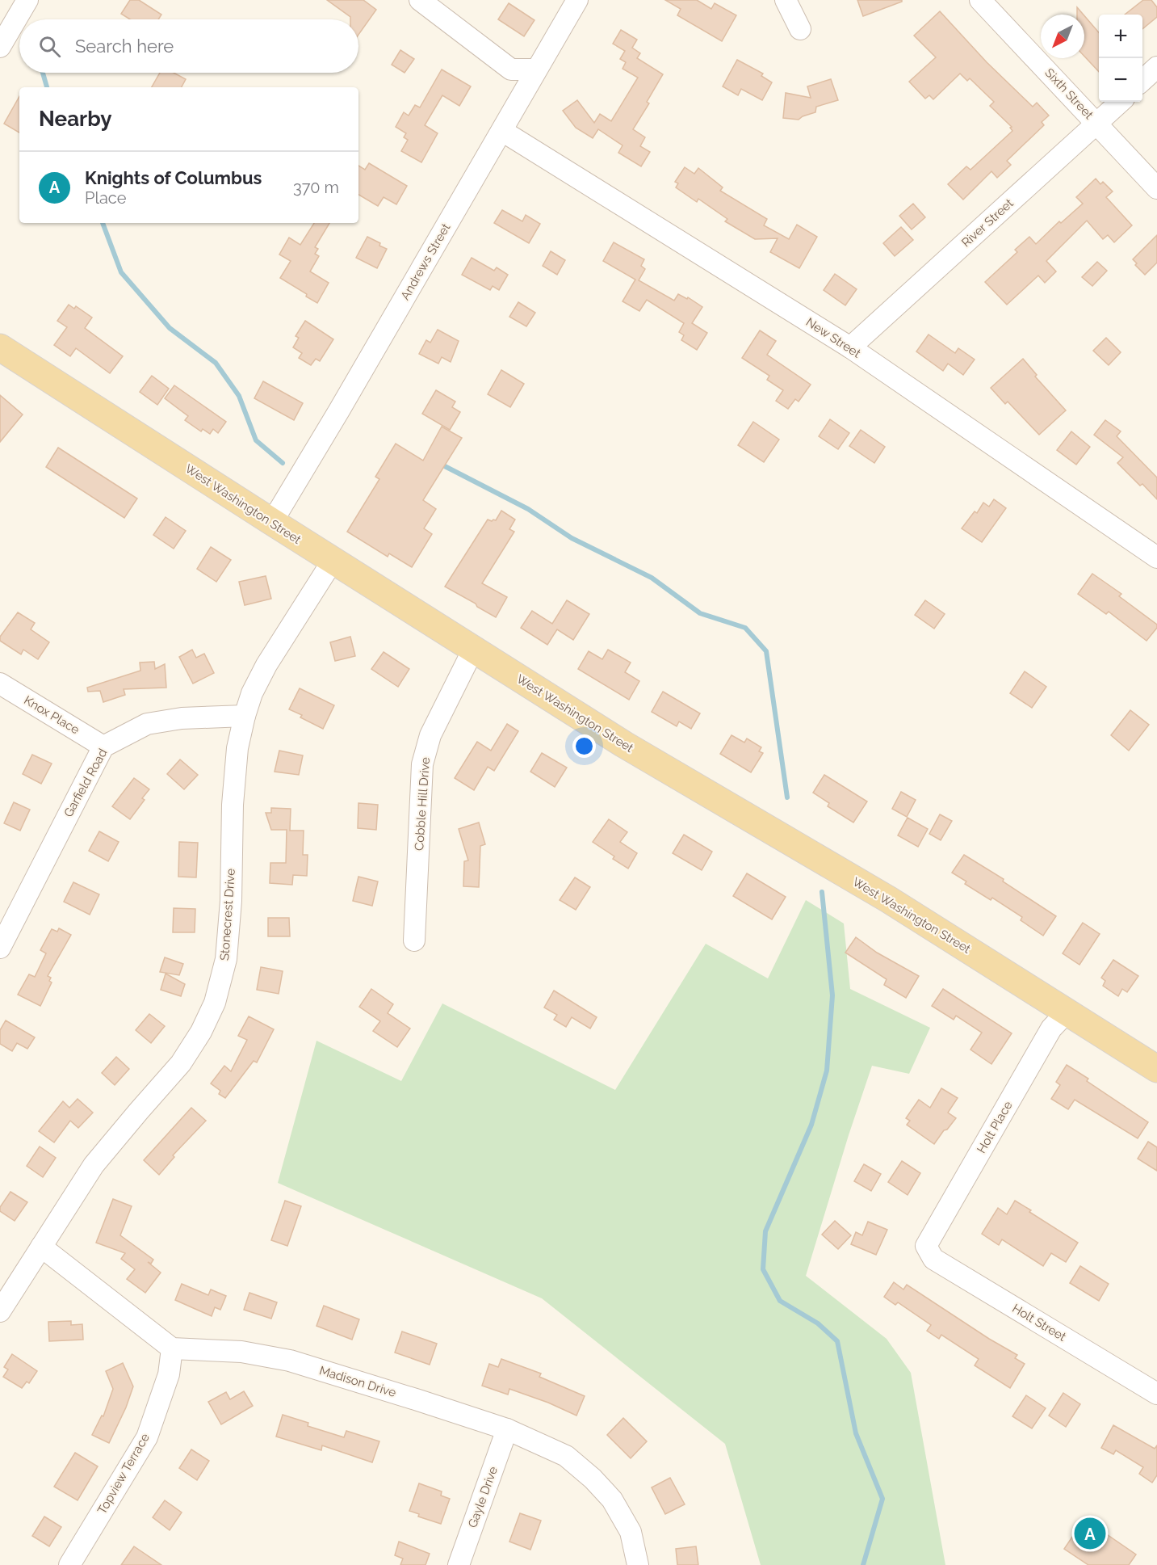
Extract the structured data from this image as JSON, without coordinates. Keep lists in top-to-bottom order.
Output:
{
  "streets": {
    "main road": ["West Washington Street"],
    "street": [
      "Sixth Street",
      "River Street",
      "Andrews Street",
      "New Street",
      "Knox Place",
      "Garfield Road",
      "Cobble Hill Drive",
      "Stonecrest Drive",
      "Holt Place",
      "Holt Street",
      "Madison Drive",
      "Topview Terrace",
      "Gayle Drive"
    ]
  },
  "crossings": [
    ["Sixth Street", "River Street"],
    ["River Street", "New Street"],
    ["Andrews Street", "New Street"],
    ["Andrews Street", "West Washington Street"],
    ["West Washington Street", "Cobble Hill Drive"],
    ["West Washington Street", "Stonecrest Drive"],
    ["West Washington Street", "Holt Place"],
    ["Knox Place", "Garfield Road"],
    ["Garfield Road", "Stonecrest Drive"],
    ["Holt Place", "Holt Street"],
    ["Madison Drive", "Topview Terrace"],
    ["Madison Drive", "Gayle Drive"]
  ],
  "north": "bottom left",
  "page": {
    "map_buttons": ["+", "−"],
    "search": "Search here",
    "heading": "Nearby",
    "list": [
      {
        "mark": "A",
        "name": "Knights of Columbus",
        "note": "Place",
        "value": "370 m"
      }
    ],
    "pins": "A"
  }
}
